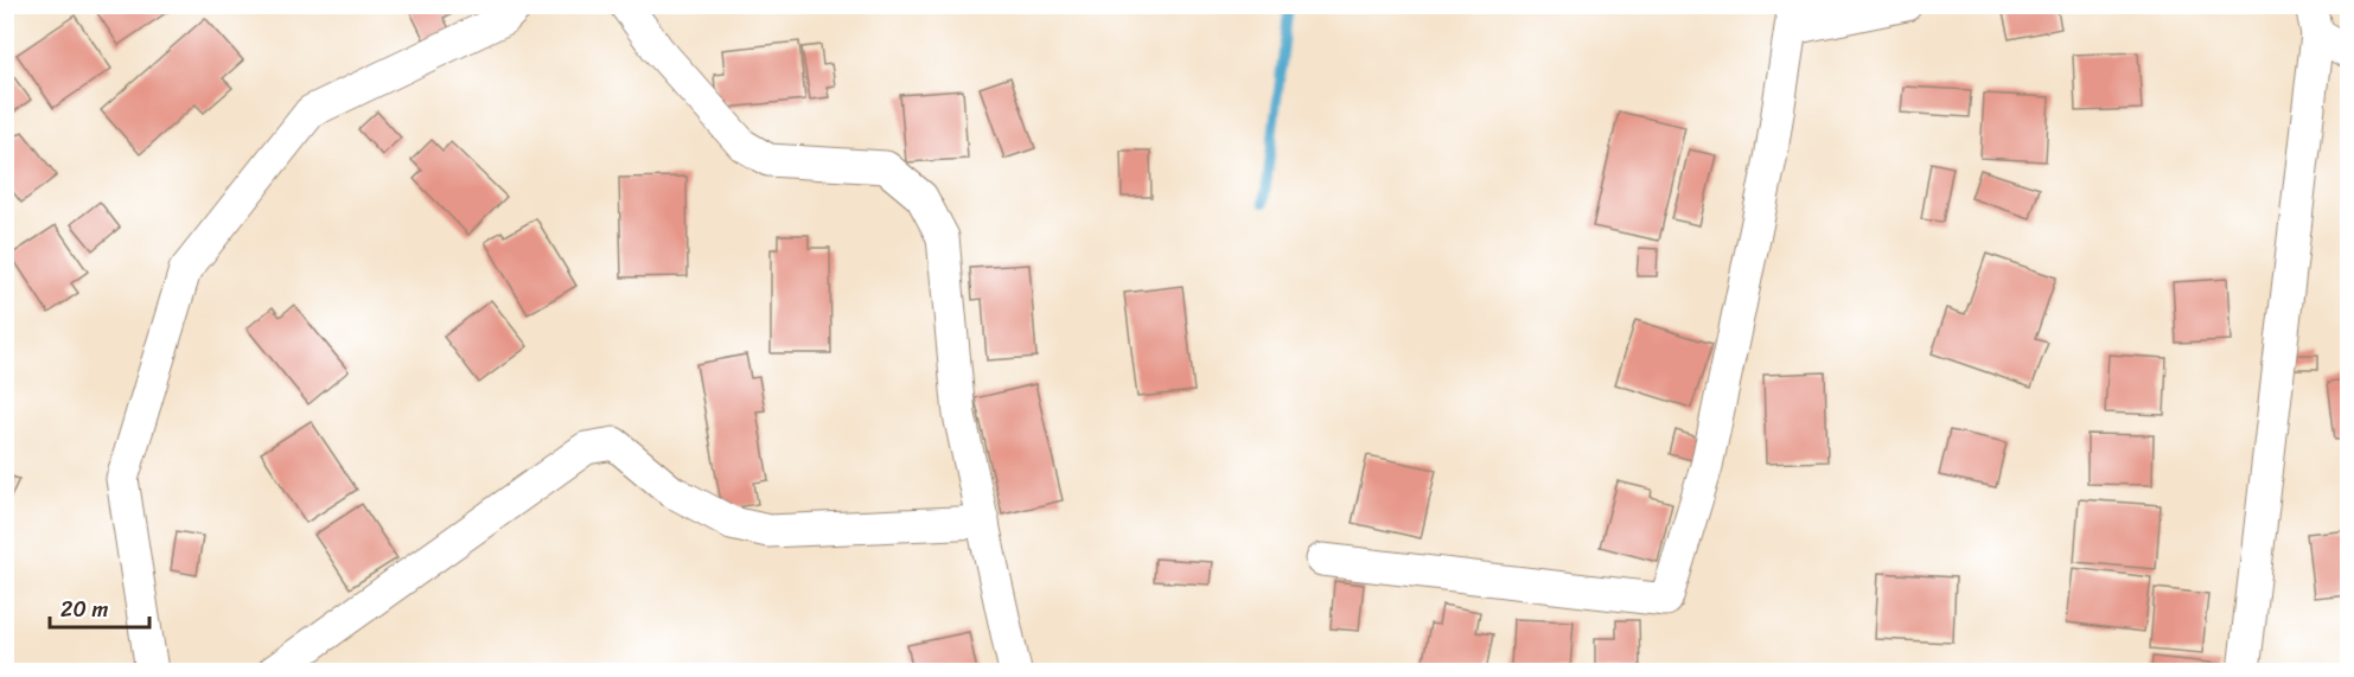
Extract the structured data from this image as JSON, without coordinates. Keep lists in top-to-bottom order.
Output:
{
  "scale_bar": "20 m"
}
